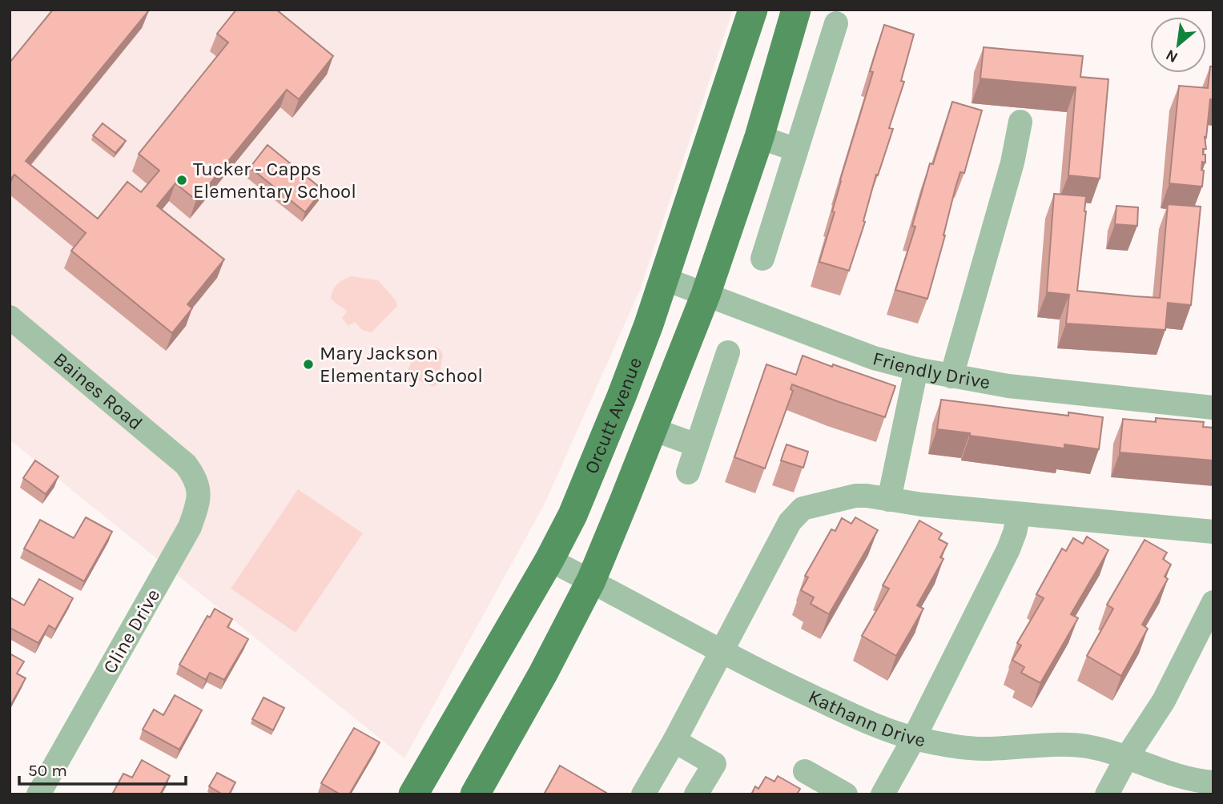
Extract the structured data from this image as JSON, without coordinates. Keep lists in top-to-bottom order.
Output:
{
  "streets": {
    "main road": ["Orcutt Avenue"],
    "street": [
      "Friendly Drive",
      "Baines Road",
      "Cline Drive",
      "Kathann Drive"
    ]
  },
  "crossings": [
    ["Friendly Drive", "Orcutt Avenue"],
    ["Baines Road", "Cline Drive"],
    ["Orcutt Avenue", "Kathann Drive"]
  ],
  "places": ["Tucker - Capps Elementary School", "Mary Jackson Elementary School"],
  "scale_bar": "50 m",
  "north": "bottom left"
}
